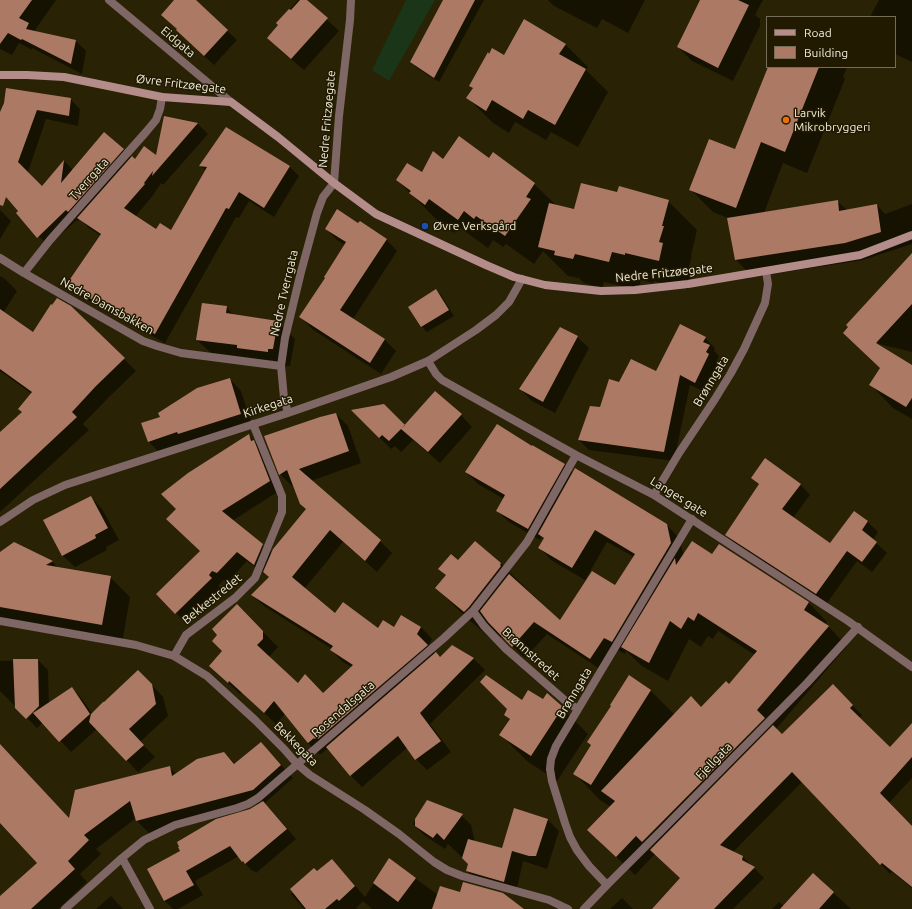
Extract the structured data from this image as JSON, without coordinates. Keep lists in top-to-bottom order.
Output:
{
  "streets": {
    "main road": ["Øvre Fritzøegate", "Nedre Fritzøegate"],
    "street": [
      "Eidgata",
      "Tverrgata",
      "Nedre Tverrgata",
      "Nedre Damsbakken",
      "Brønngata",
      "Kirkegata",
      "Langes gate",
      "Bekkestredet",
      "Brønnstredet",
      "Rosendalsgata",
      "Bekkegata",
      "Fjellgata"
    ]
  },
  "crossings": [
    ["Eidgata", "Øvre Fritzøegate"],
    ["Øvre Fritzøegate", "Nedre Fritzøegate"],
    ["Øvre Fritzøegate", "Tverrgata"],
    ["Øvre Fritzøegate", "Nedre Tverrgata"],
    ["Nedre Fritzøegate", "Nedre Tverrgata"],
    ["Nedre Fritzøegate", "Brønngata"],
    ["Nedre Fritzøegate", "Kirkegata"],
    ["Tverrgata", "Nedre Damsbakken"],
    ["Nedre Tverrgata", "Nedre Damsbakken"],
    ["Nedre Tverrgata", "Kirkegata"],
    ["Brønngata", "Langes gate"],
    ["Brønngata", "Brønnstredet"],
    ["Brønngata", "Fjellgata"],
    ["Kirkegata", "Langes gate"],
    ["Kirkegata", "Bekkestredet"],
    ["Langes gate", "Rosendalsgata"],
    ["Langes gate", "Fjellgata"],
    ["Bekkestredet", "Bekkegata"],
    ["Brønnstredet", "Rosendalsgata"],
    ["Rosendalsgata", "Bekkegata"]
  ],
  "places": ["Larvik Mikrobryggeri", "Øvre Verksgård"],
  "legend": ["Road", "Building"]
}
